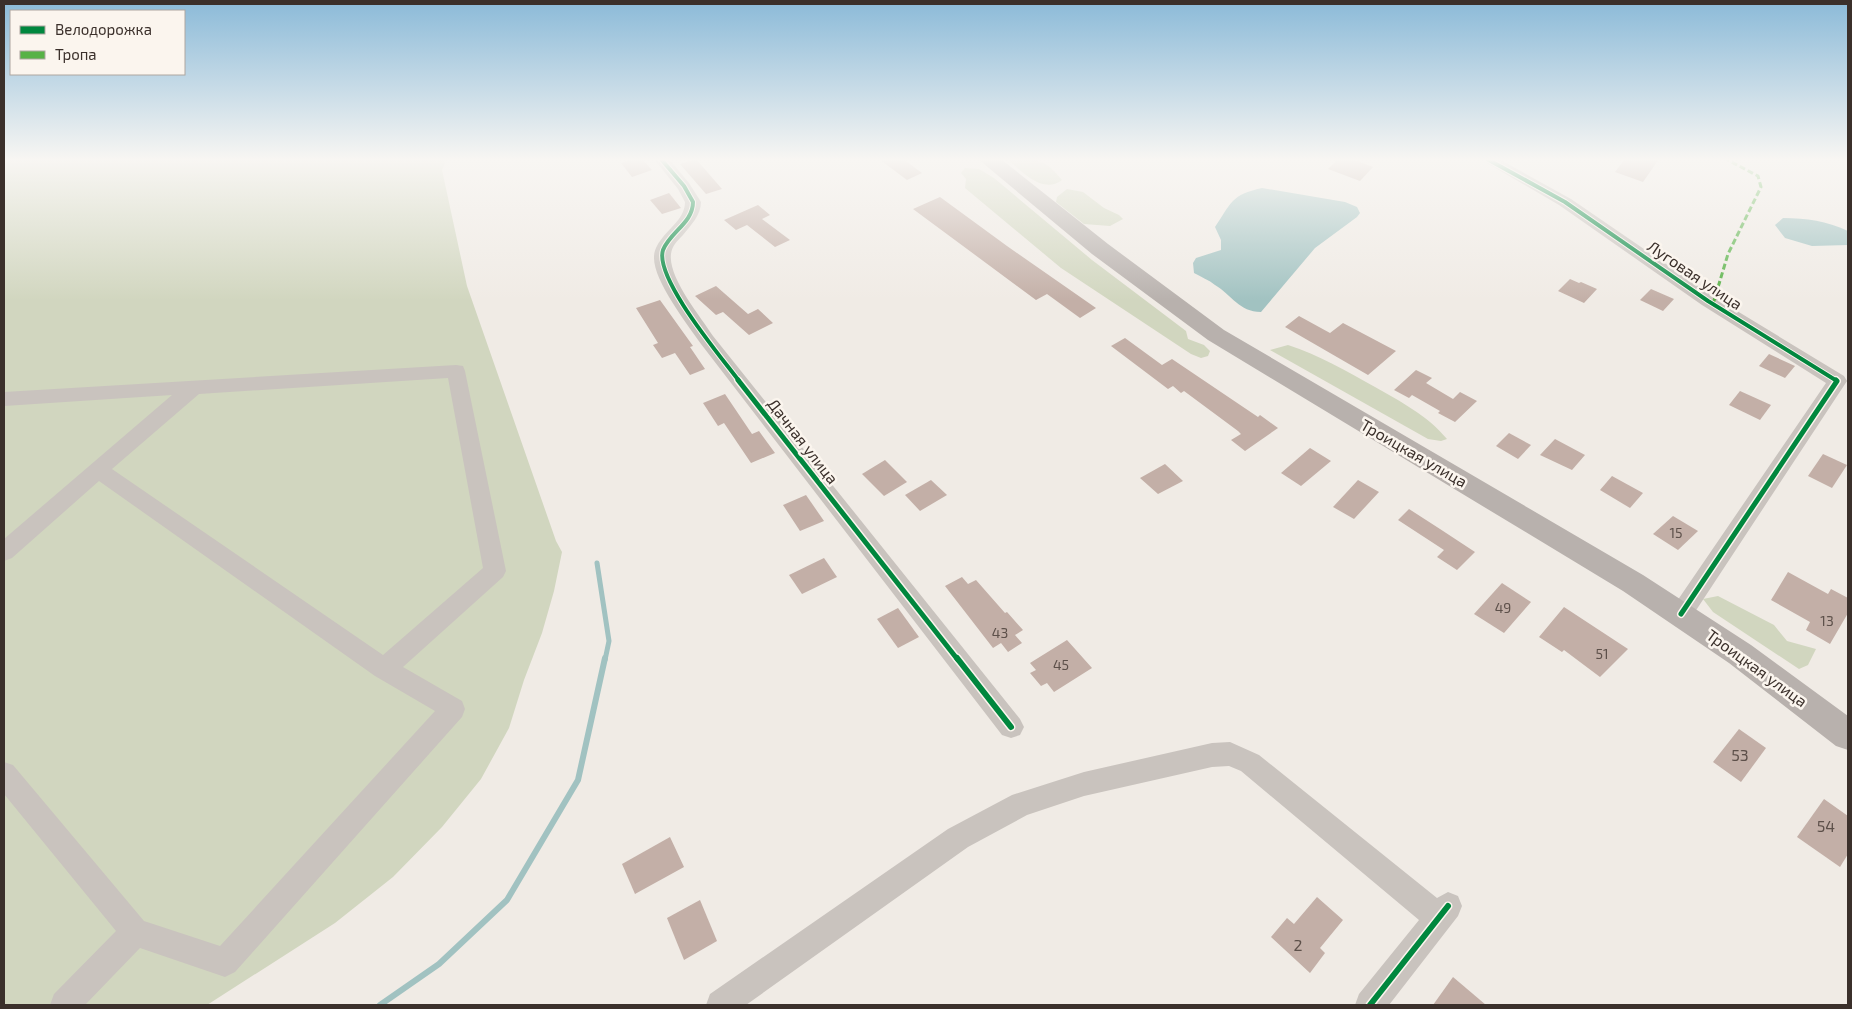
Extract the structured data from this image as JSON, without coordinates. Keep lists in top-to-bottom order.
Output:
{
  "streets": {
    "main road": ["Троицкая улица"],
    "street": ["Луговая улица", "Дачная улица"]
  },
  "crossings": [
    ["Луговая улица", "Троицкая улица"]
  ],
  "house_numbers": [
    "15",
    "49",
    "13",
    "43",
    "51",
    "45",
    "53",
    "54",
    "2"
  ],
  "legend": ["Велодорожка", "Тропа"]
}
